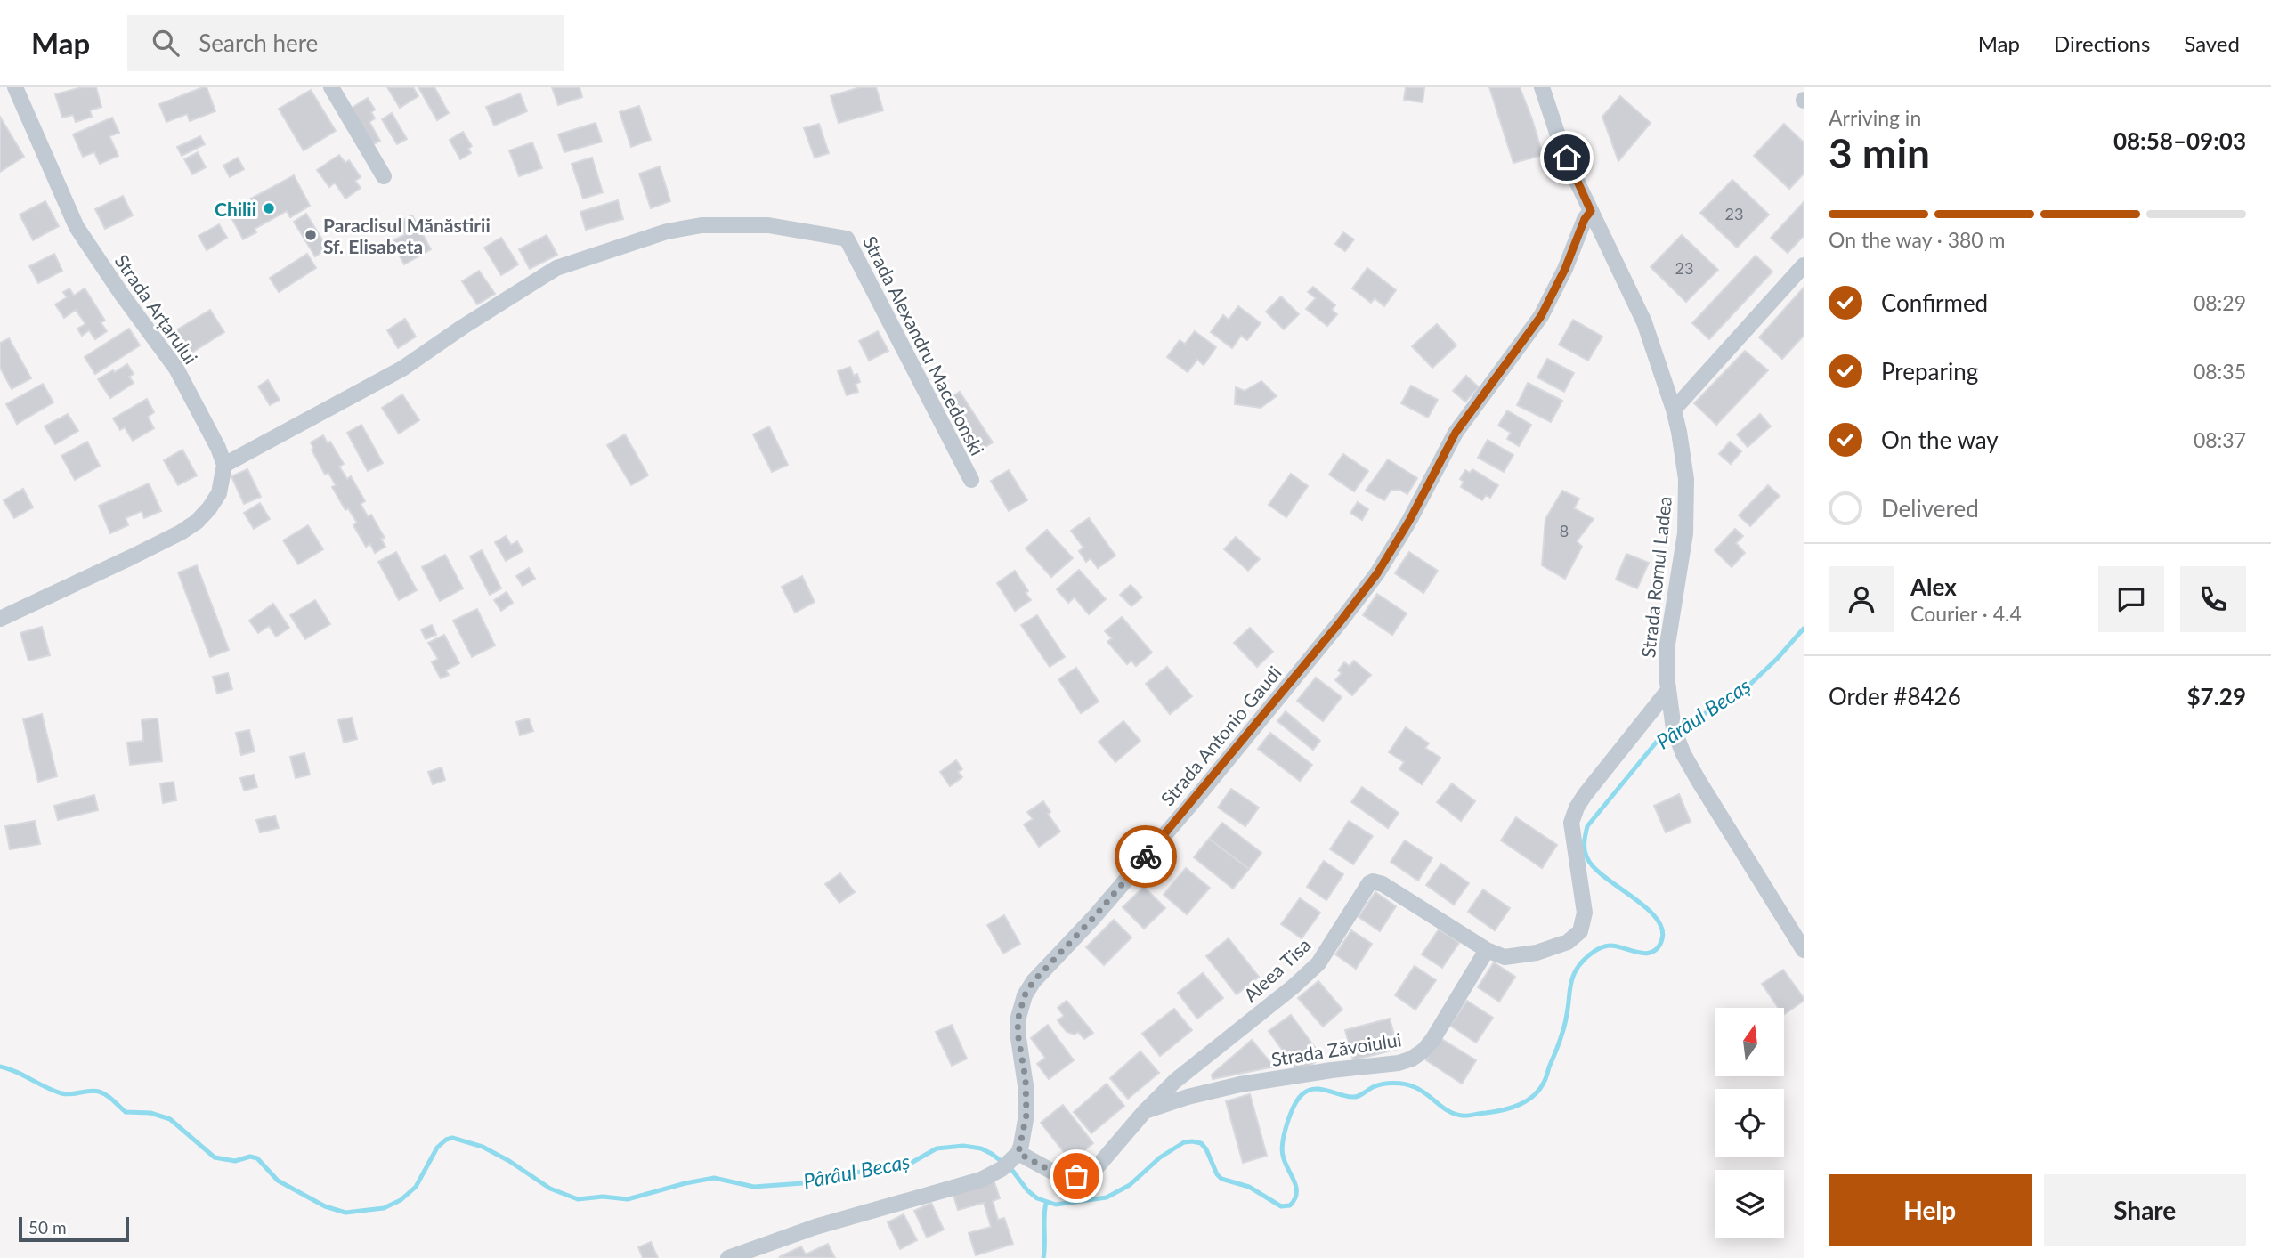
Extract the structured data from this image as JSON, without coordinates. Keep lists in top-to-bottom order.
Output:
{
  "streets": {
    "street": [
      "Strada Arțarului",
      "Strada Alexandru Macedonski",
      "Strada Romul Ladea",
      "Strada Antonio Gaudi",
      "Aleea Tisa",
      "Strada Zăvoiului"
    ]
  },
  "crossings": [
    ["Strada Arțarului", "Strada Alexandru Macedonski"],
    ["Strada Romul Ladea", "Strada Antonio Gaudi"],
    ["Aleea Tisa", "Strada Zăvoiului"]
  ],
  "water": ["Pârâul Becaș"],
  "places": ["Chilii", "Paraclisul Mănăstirii Sf. Elisabeta"],
  "house_numbers": ["23", "23", "8"],
  "scale_bar": "50 m",
  "north": "top",
  "page": {
    "header": "Map",
    "search": "Search here",
    "nav": ["Map", "Directions", "Saved"],
    "heading": ["3 min", "Arriving in", "08:58–09:03"],
    "panel": [
      "Alex",
      "Courier · 4.4",
      "Order #8426",
      "$7.29"
    ],
    "bar": "On the way · 380 m",
    "list": [
      ["Confirmed", "08:29"],
      ["Preparing", "08:35"],
      ["On the way", "08:37"],
      "Delivered"
    ],
    "buttons": ["Help", "Share"],
    "scale": "50 m"
  }
}
